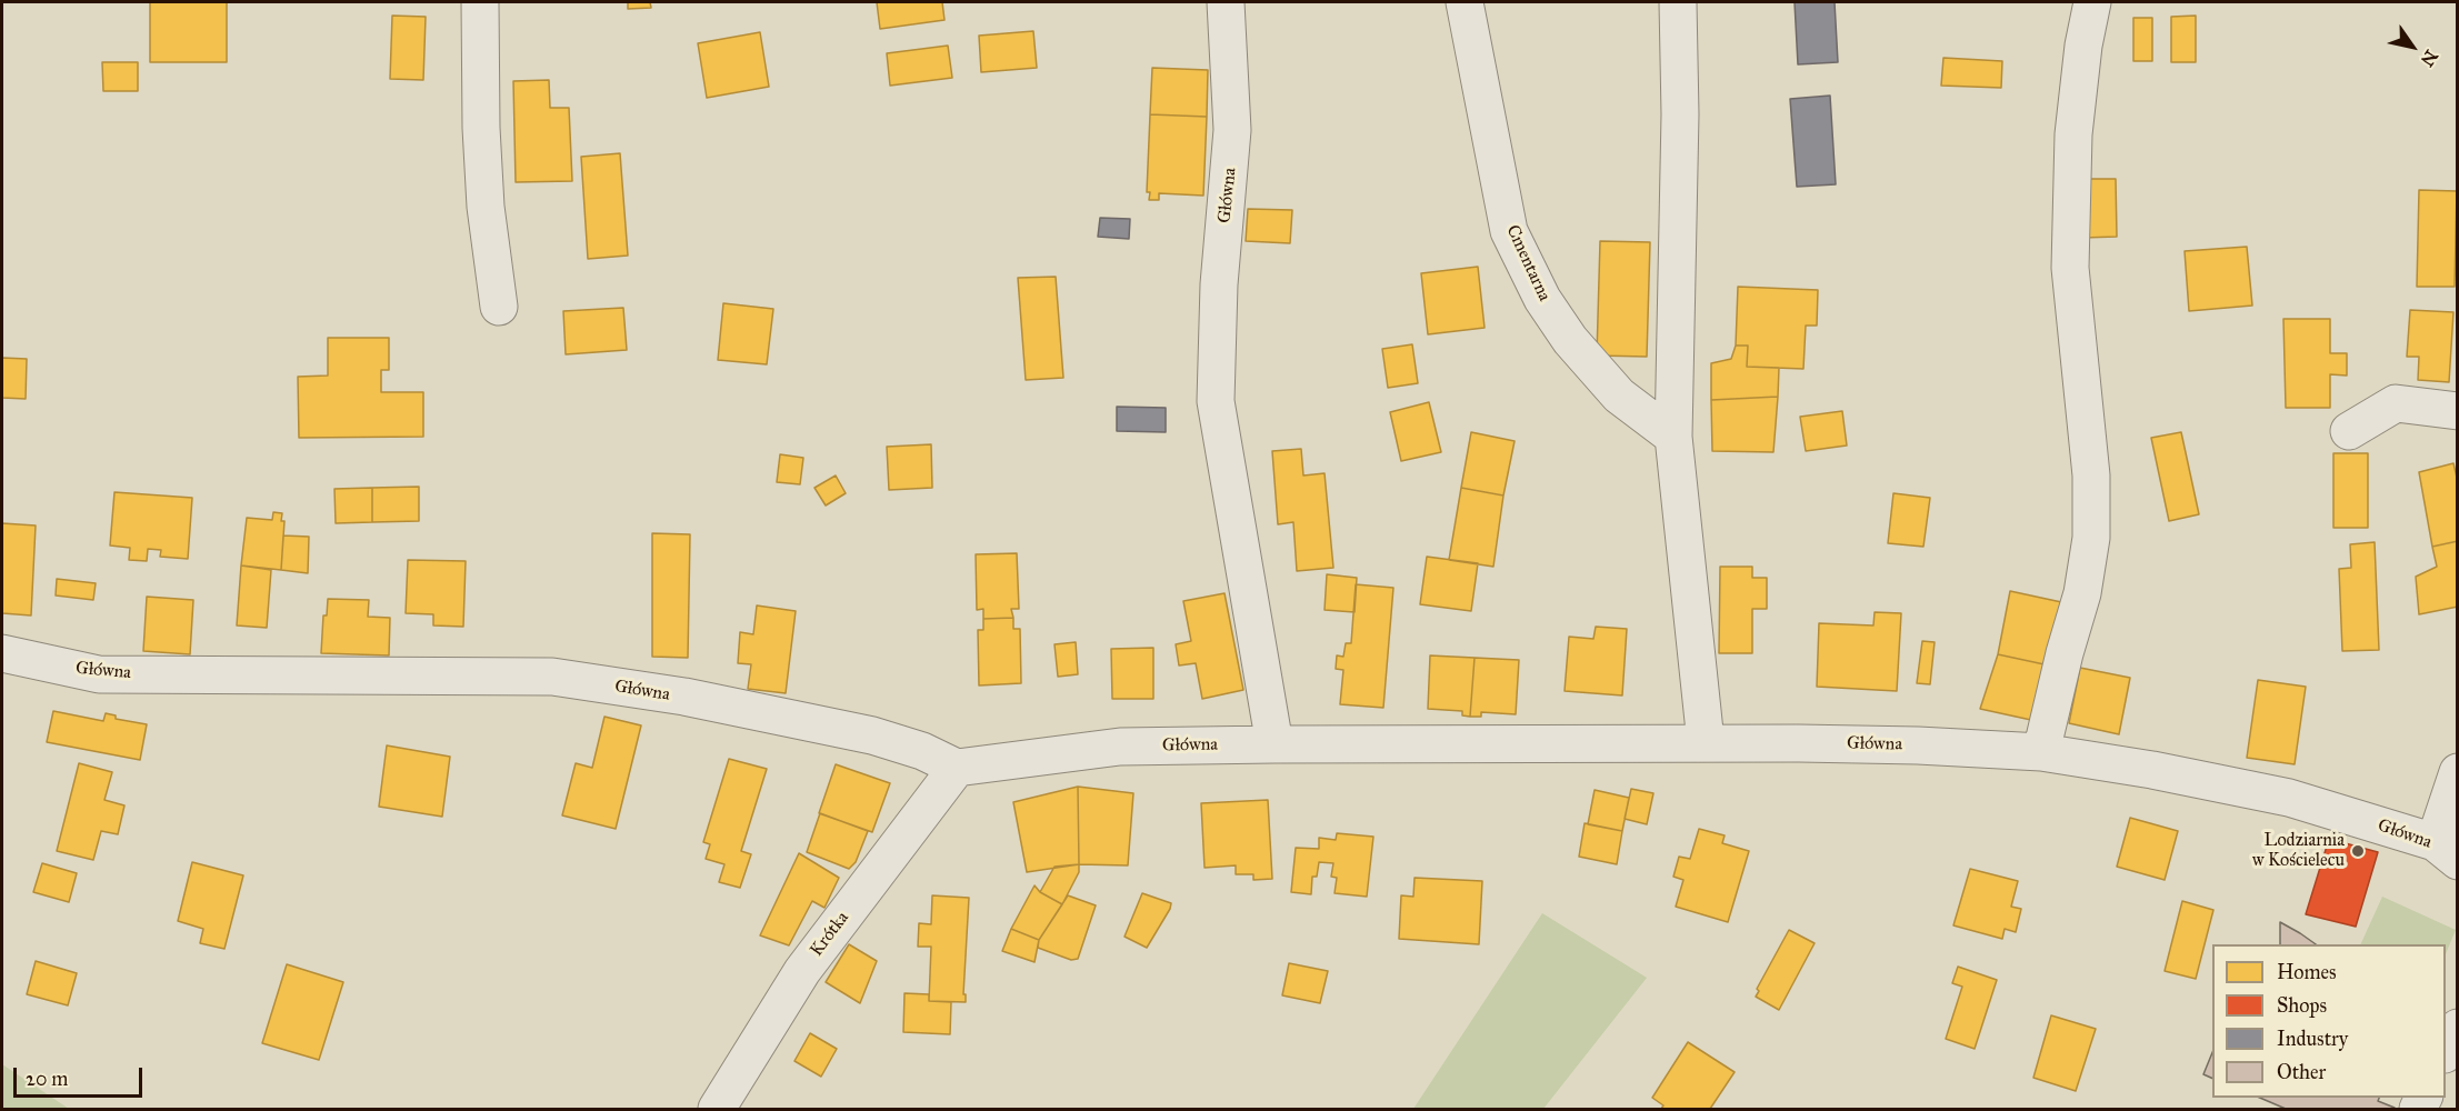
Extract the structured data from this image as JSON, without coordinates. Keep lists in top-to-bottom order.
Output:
{
  "streets": {
    "street": ["Główna", "Cmentarna", "Krótka"]
  },
  "crossings": [
    ["Główna", "Krótka"]
  ],
  "places": ["Lodziarnia w Kościelecu"],
  "legend": [
    "Homes",
    "Shops",
    "Industry",
    "Other"
  ],
  "scale_bar": "20 m",
  "north": "bottom right"
}
